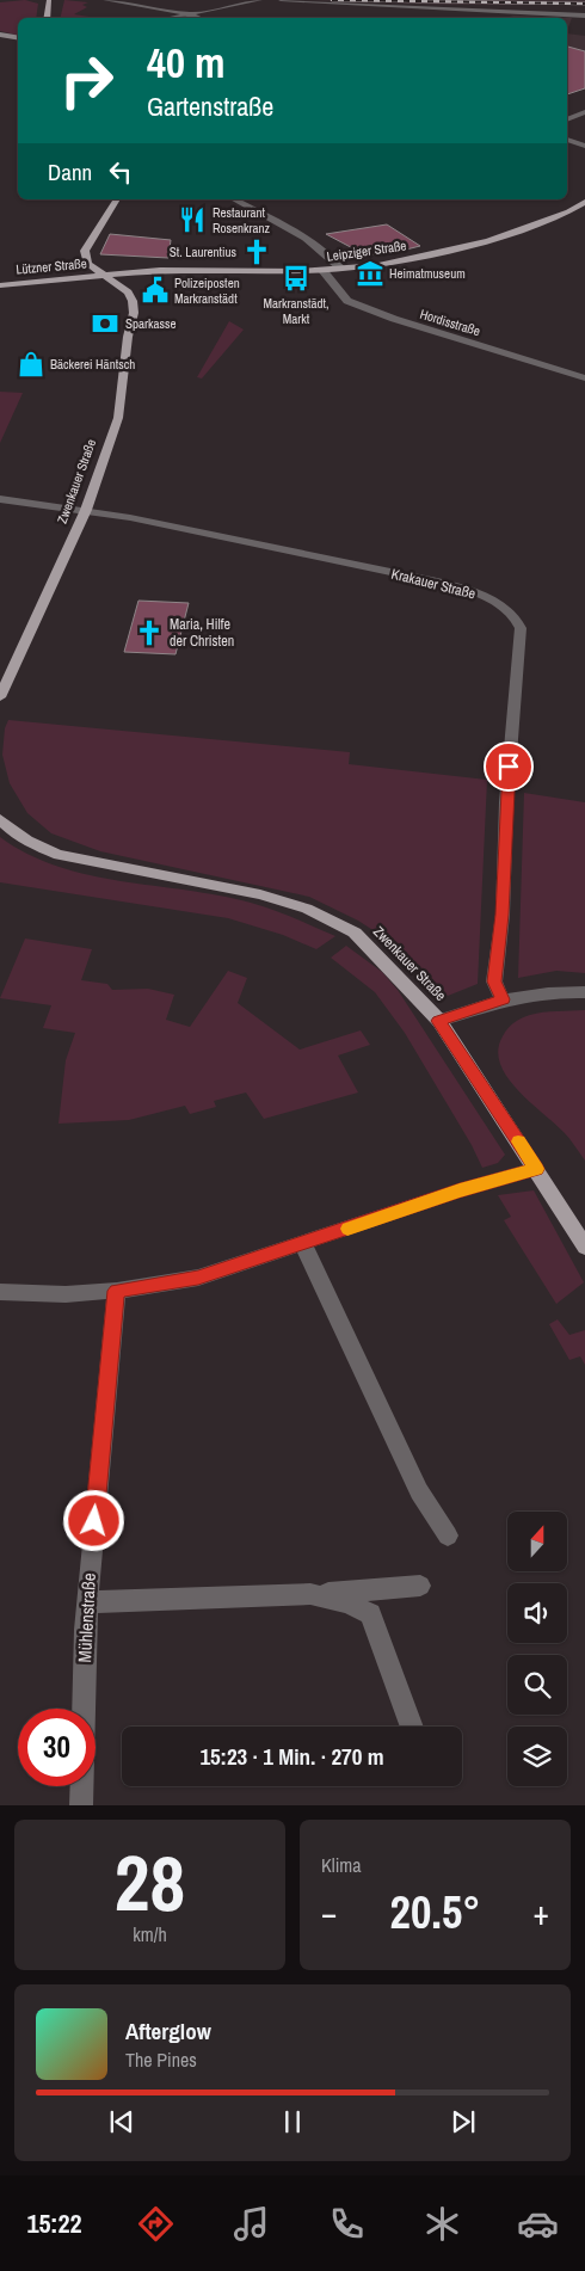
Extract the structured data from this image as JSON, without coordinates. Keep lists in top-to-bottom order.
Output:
{
  "streets": {
    "main road": ["Leipziger Straße", "Lützner Straße", "Zwenkauer Straße"],
    "street": ["Hordisstraße", "Krakauer Straße", "Mühlenstraße"]
  },
  "crossings": [
    ["Leipziger Straße", "Lützner Straße"],
    ["Leipziger Straße", "Hordisstraße"],
    ["Leipziger Straße", "Zwenkauer Straße"],
    ["Lützner Straße", "Zwenkauer Straße"],
    ["Zwenkauer Straße", "Krakauer Straße"]
  ],
  "places": {
    "restaurant": ["Restaurant Rosenkranz"],
    "church": ["St. Laurentius", "Maria, Hilfe der Christen"],
    "museum": ["Heimatmuseum"],
    "bus stop": ["Markranstädt, Markt"],
    "public building": ["Polizeiposten Markranstädt"],
    "bank": ["Sparkasse"],
    "shop": ["Bäckerei Häntsch"]
  },
  "north": "top",
  "page": {
    "turn": ["40 m", "Gartenstraße"],
    "then": "Dann",
    "limit": "30",
    "trip": "15:23 · 1 Min. · 270 m",
    "tile": [
      ["28", "km/h"],
      "Klima"
    ],
    "heat": ["−", "20.5°", "+"],
    "song": ["Afterglow", "The Pines"],
    "tabs": "15:22"
  }
}
